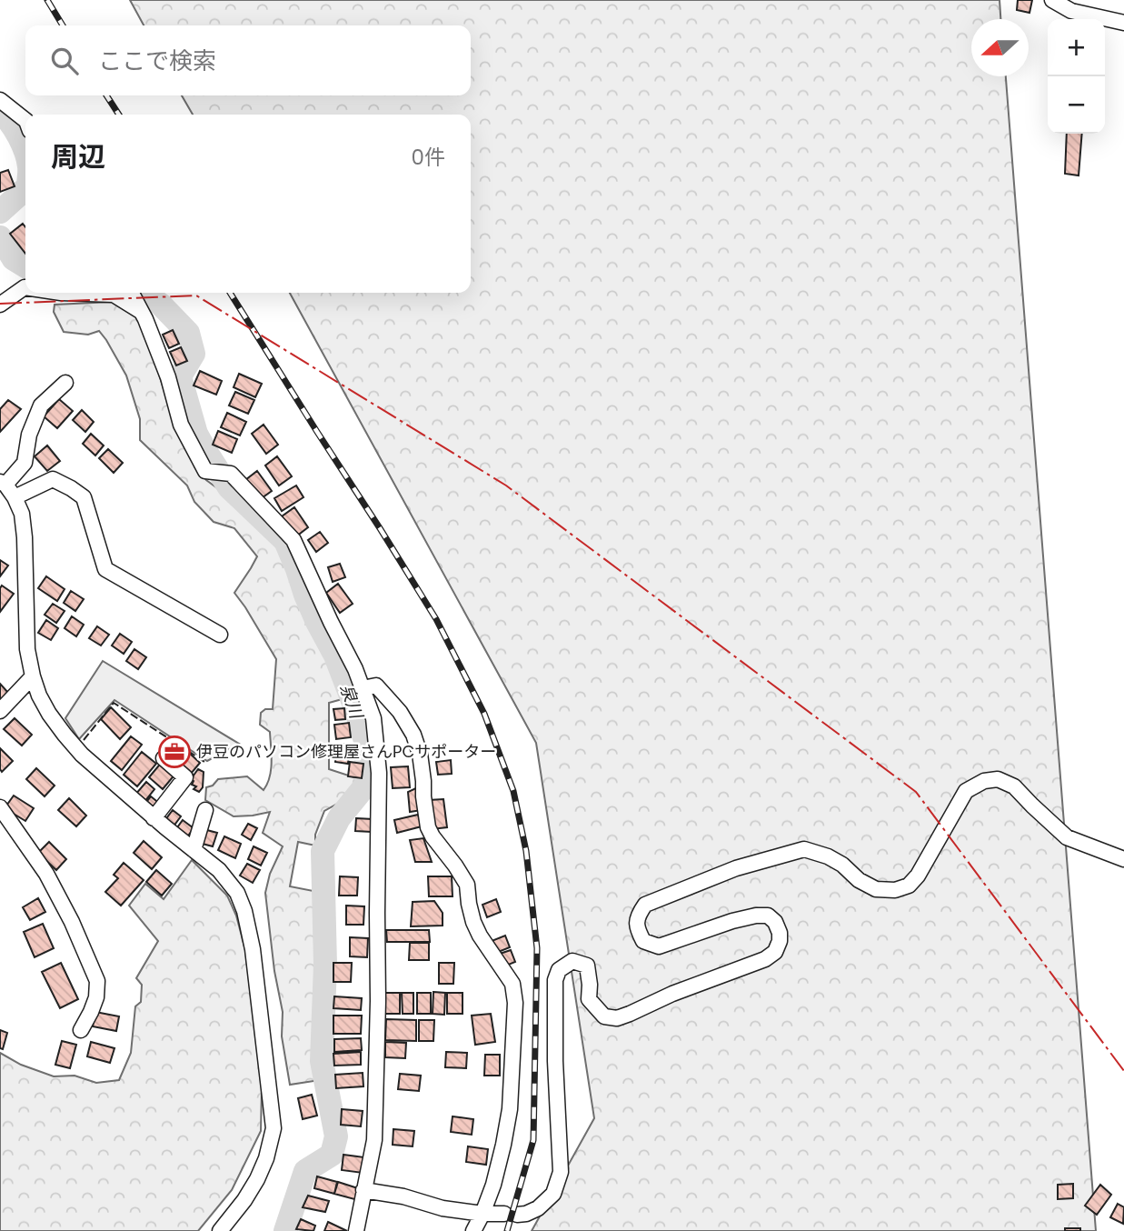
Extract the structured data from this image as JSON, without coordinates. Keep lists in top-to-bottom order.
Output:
{
  "water": ["泉川"],
  "places": {
    "office": ["伊豆のパソコン修理屋さんPCサポーター"]
  },
  "north": "left",
  "page": {
    "map_buttons": ["+", "−"],
    "search": "ここで検索",
    "heading": ["周辺", "0件"]
  }
}
